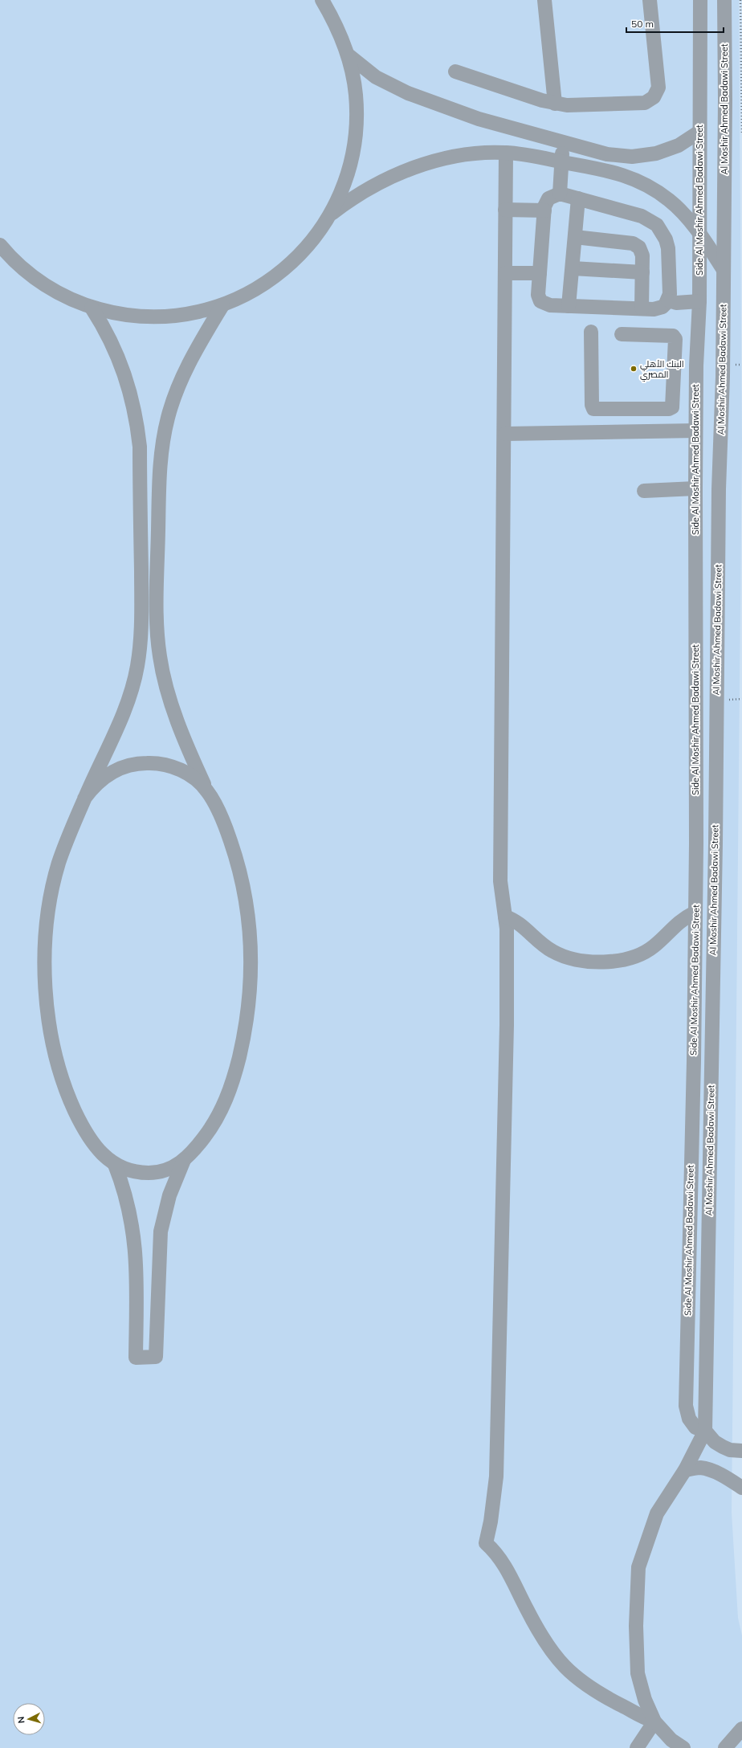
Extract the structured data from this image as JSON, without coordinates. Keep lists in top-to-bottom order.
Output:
{
  "streets": {
    "street": ["Al Moshir Ahmed Badawi Street", "Side Al Moshir Ahmed Badawi Street"]
  },
  "crossings": [
    ["Al Moshir Ahmed Badawi Street", "Side Al Moshir Ahmed Badawi Street"]
  ],
  "places": ["البنك الأهلي المصري"],
  "scale_bar": "50 m",
  "north": "left"
}
